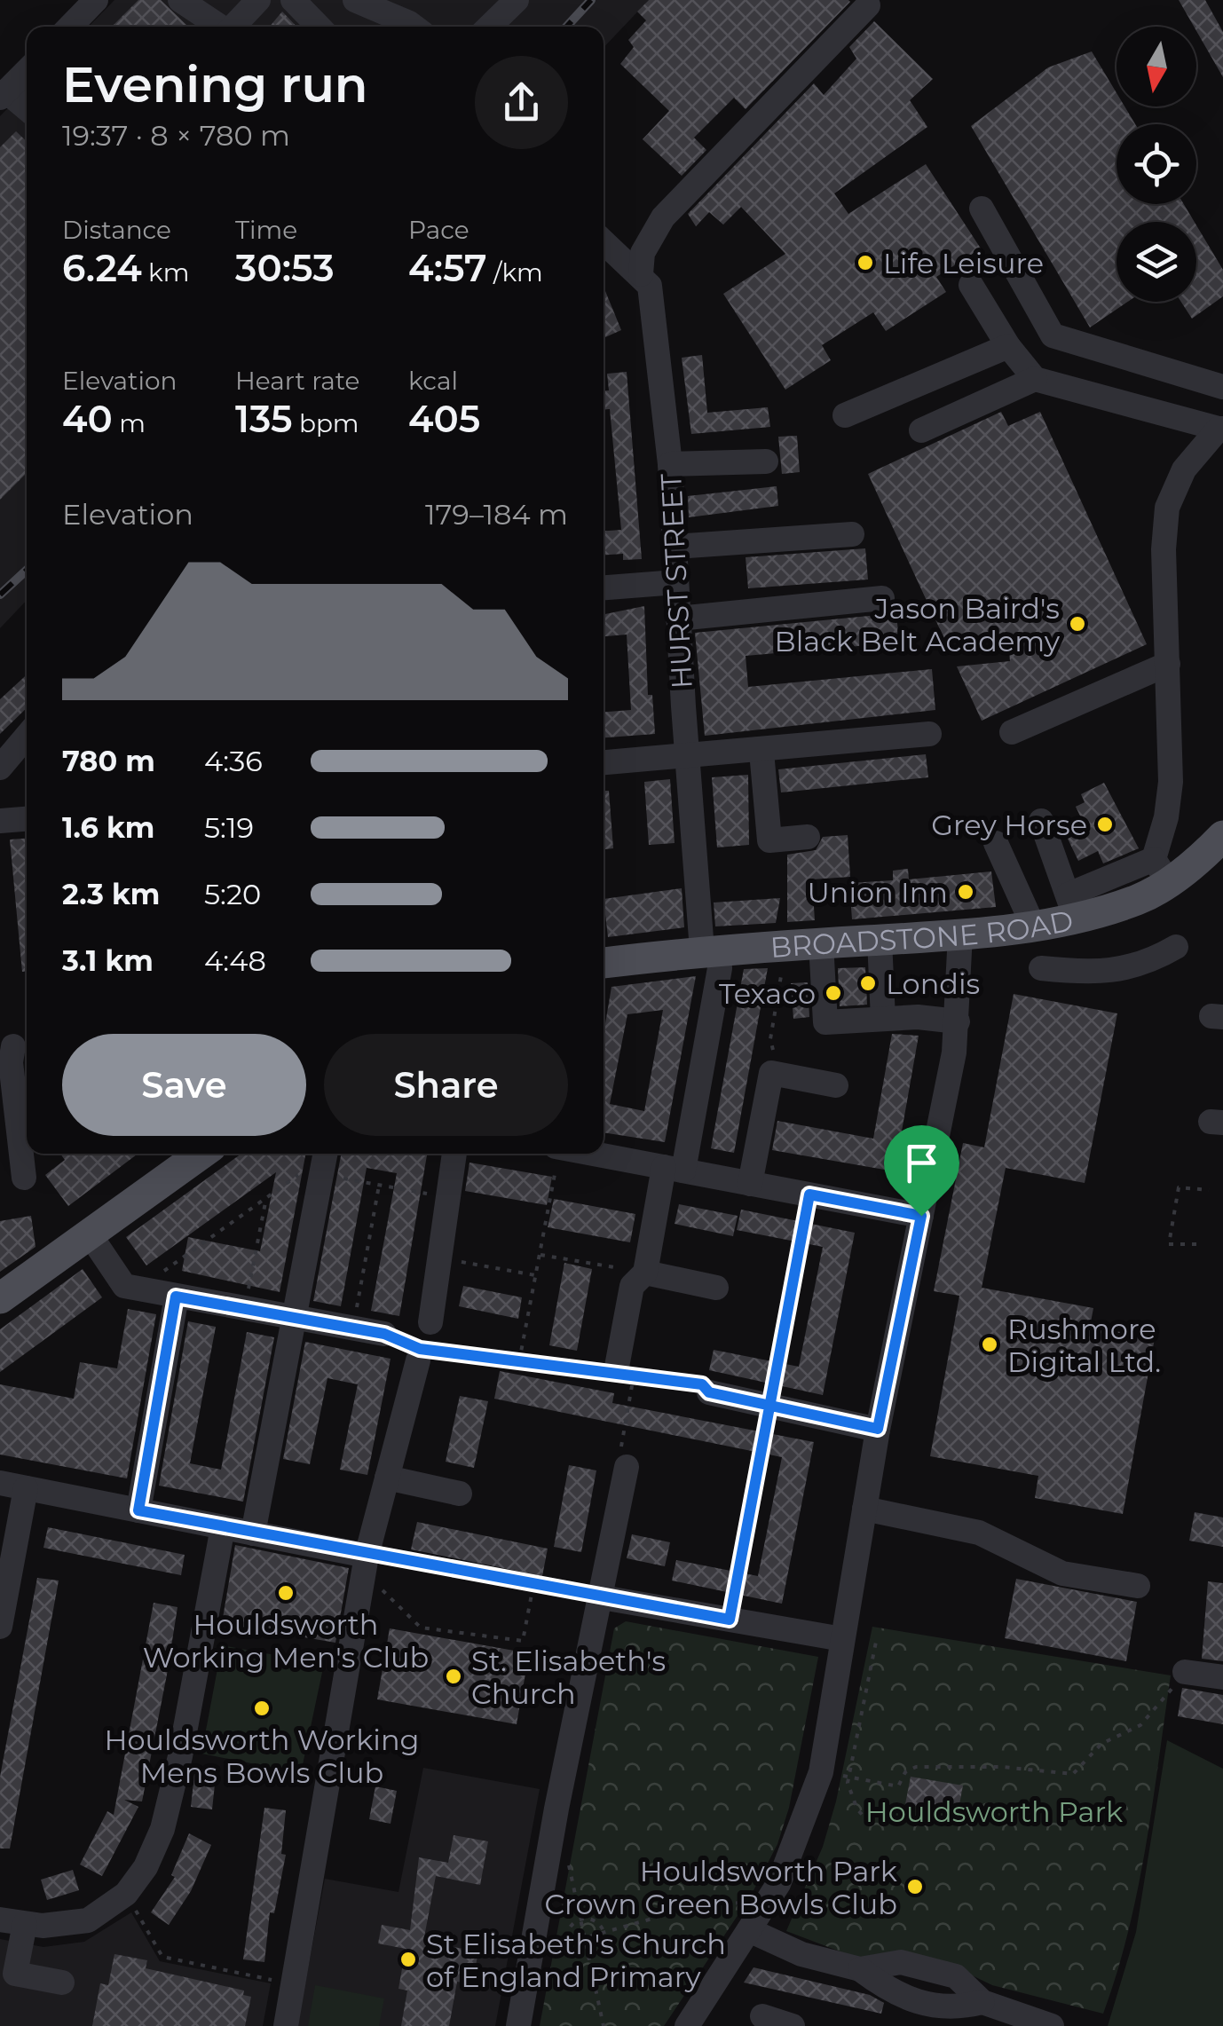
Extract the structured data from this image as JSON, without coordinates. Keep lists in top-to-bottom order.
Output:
{
  "streets": {
    "main road": ["BROADSTONE ROAD"],
    "street": ["HURST STREET"]
  },
  "crossings": [
    ["HURST STREET", "BROADSTONE ROAD"]
  ],
  "parks": ["Houldsworth Park"],
  "places": [
    "Life Leisure",
    "Jason Baird's Black Belt Academy",
    "Grey Horse",
    "Union Inn",
    "Londis",
    "Texaco",
    "Rushmore Digital Ltd.",
    "Houldsworth Working Men's Club",
    "St. Elisabeth's Church",
    "Houldsworth Working Mens Bowls Club",
    "Houldsworth Park Crown Green Bowls Club",
    "St Elisabeth's Church of England Primary"
  ],
  "north": "bottom",
  "page": {
    "heading": ["Evening run", "19:37 · 8 × 780 m"],
    "stats": [
      ["Distance", "6.24 km"],
      ["Time", "30:53"],
      ["Pace", "4:57 /km"],
      ["Elevation", "40 m"],
      ["Heart rate", "135 bpm"],
      ["kcal", "405"]
    ],
    "chart": ["Elevation", "179–184 m"],
    "list": [
      {
        "name": "780 m",
        "note": "4:36"
      },
      {
        "name": "1.6 km",
        "note": "5:19"
      },
      {
        "name": "2.3 km",
        "note": "5:20"
      },
      {
        "name": "3.1 km",
        "note": "4:48"
      }
    ],
    "buttons": ["Save", "Share"]
  }
}
